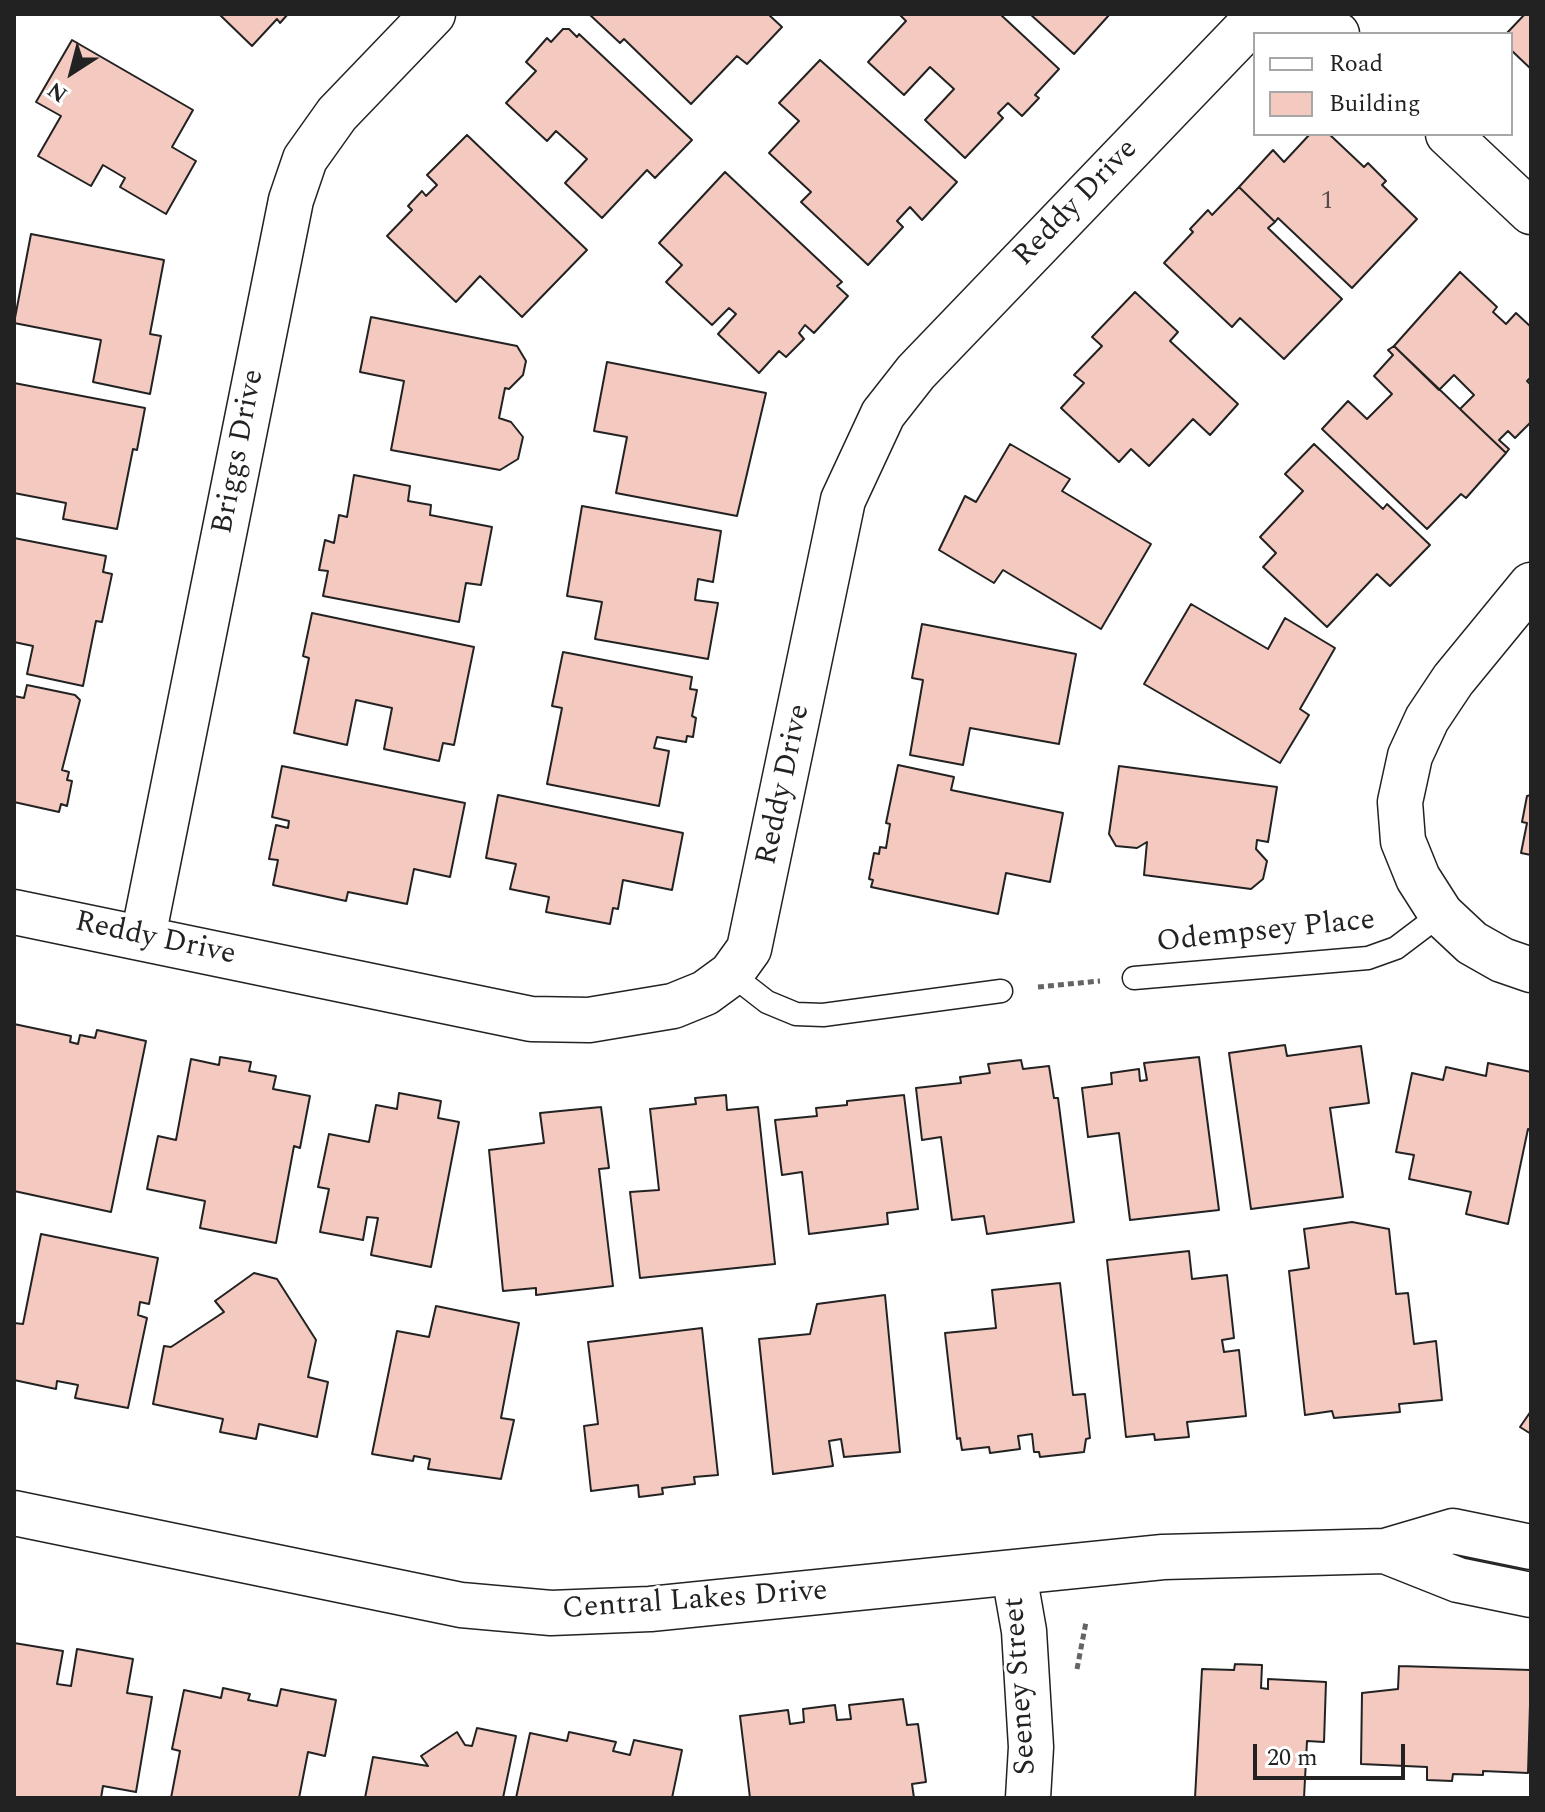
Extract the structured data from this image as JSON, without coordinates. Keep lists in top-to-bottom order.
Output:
{
  "streets": {
    "street": [
      "Reddy Drive",
      "Briggs Drive",
      "Central Lakes Drive",
      "Seeney Street"
    ],
    "lane": ["Odempsey Place"]
  },
  "crossings": [
    ["Reddy Drive", "Briggs Drive"],
    ["Central Lakes Drive", "Seeney Street"]
  ],
  "house_numbers": ["1"],
  "legend": ["Road", "Building"],
  "scale_bar": "20 m",
  "north": "bottom left"
}
